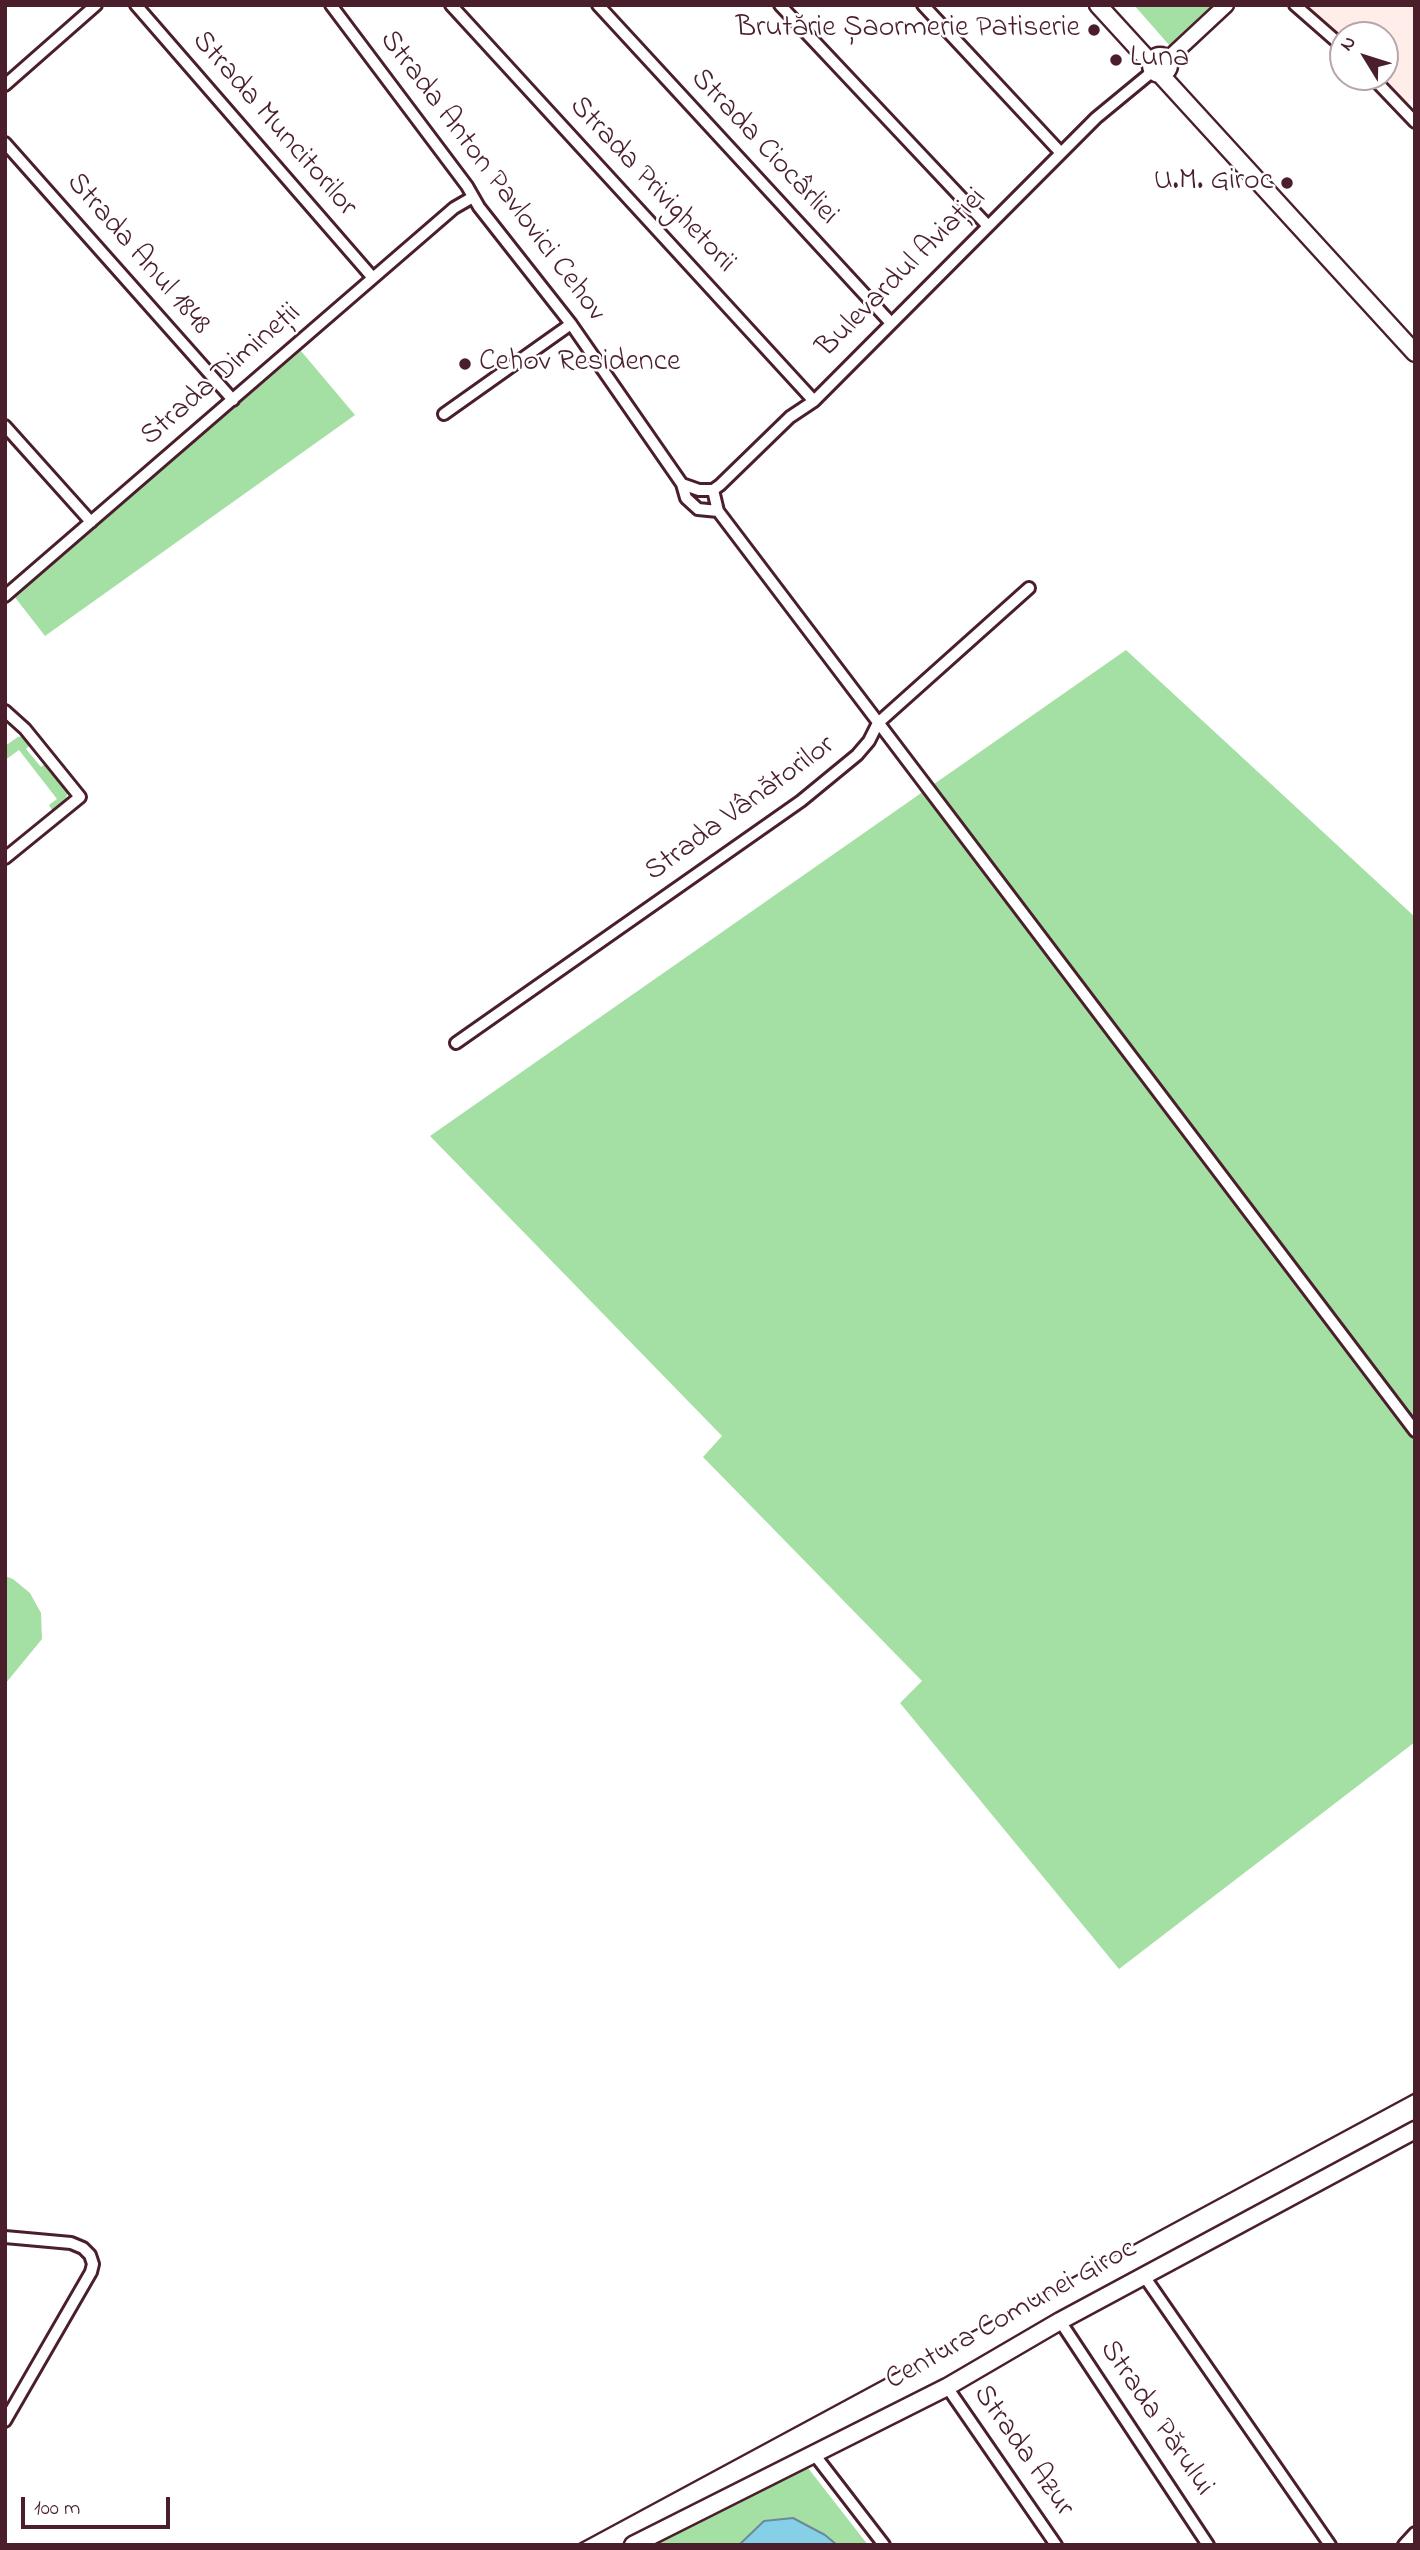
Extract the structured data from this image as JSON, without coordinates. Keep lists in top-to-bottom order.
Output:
{
  "streets": {
    "main road": ["Centura Comunei Giroc"],
    "street": [
      "Strada Muncitorilor",
      "Strada Ciocârliei",
      "Strada Anton Pavlovici Cehov",
      "Strada Privighetorii",
      "Strada Anul 1848",
      "Bulevardul Aviației",
      "Strada Dimineții",
      "Strada Vânătorilor",
      "Strada Părului",
      "Strada Azur"
    ]
  },
  "crossings": [
    ["Strada Muncitorilor", "Strada Dimineții"],
    ["Strada Ciocârliei", "Bulevardul Aviației"],
    ["Strada Anton Pavlovici Cehov", "Strada Dimineții"],
    ["Strada Privighetorii", "Bulevardul Aviației"],
    ["Strada Anul 1848", "Strada Dimineții"],
    ["Centura Comunei Giroc", "Strada Părului"],
    ["Centura Comunei Giroc", "Strada Azur"]
  ],
  "places": [
    "Brutărie Șaormerie Patiserie",
    "Luna",
    "U.M. Giroc",
    "Cehov Residence"
  ],
  "scale_bar": "100 m",
  "north": "top left"
}
